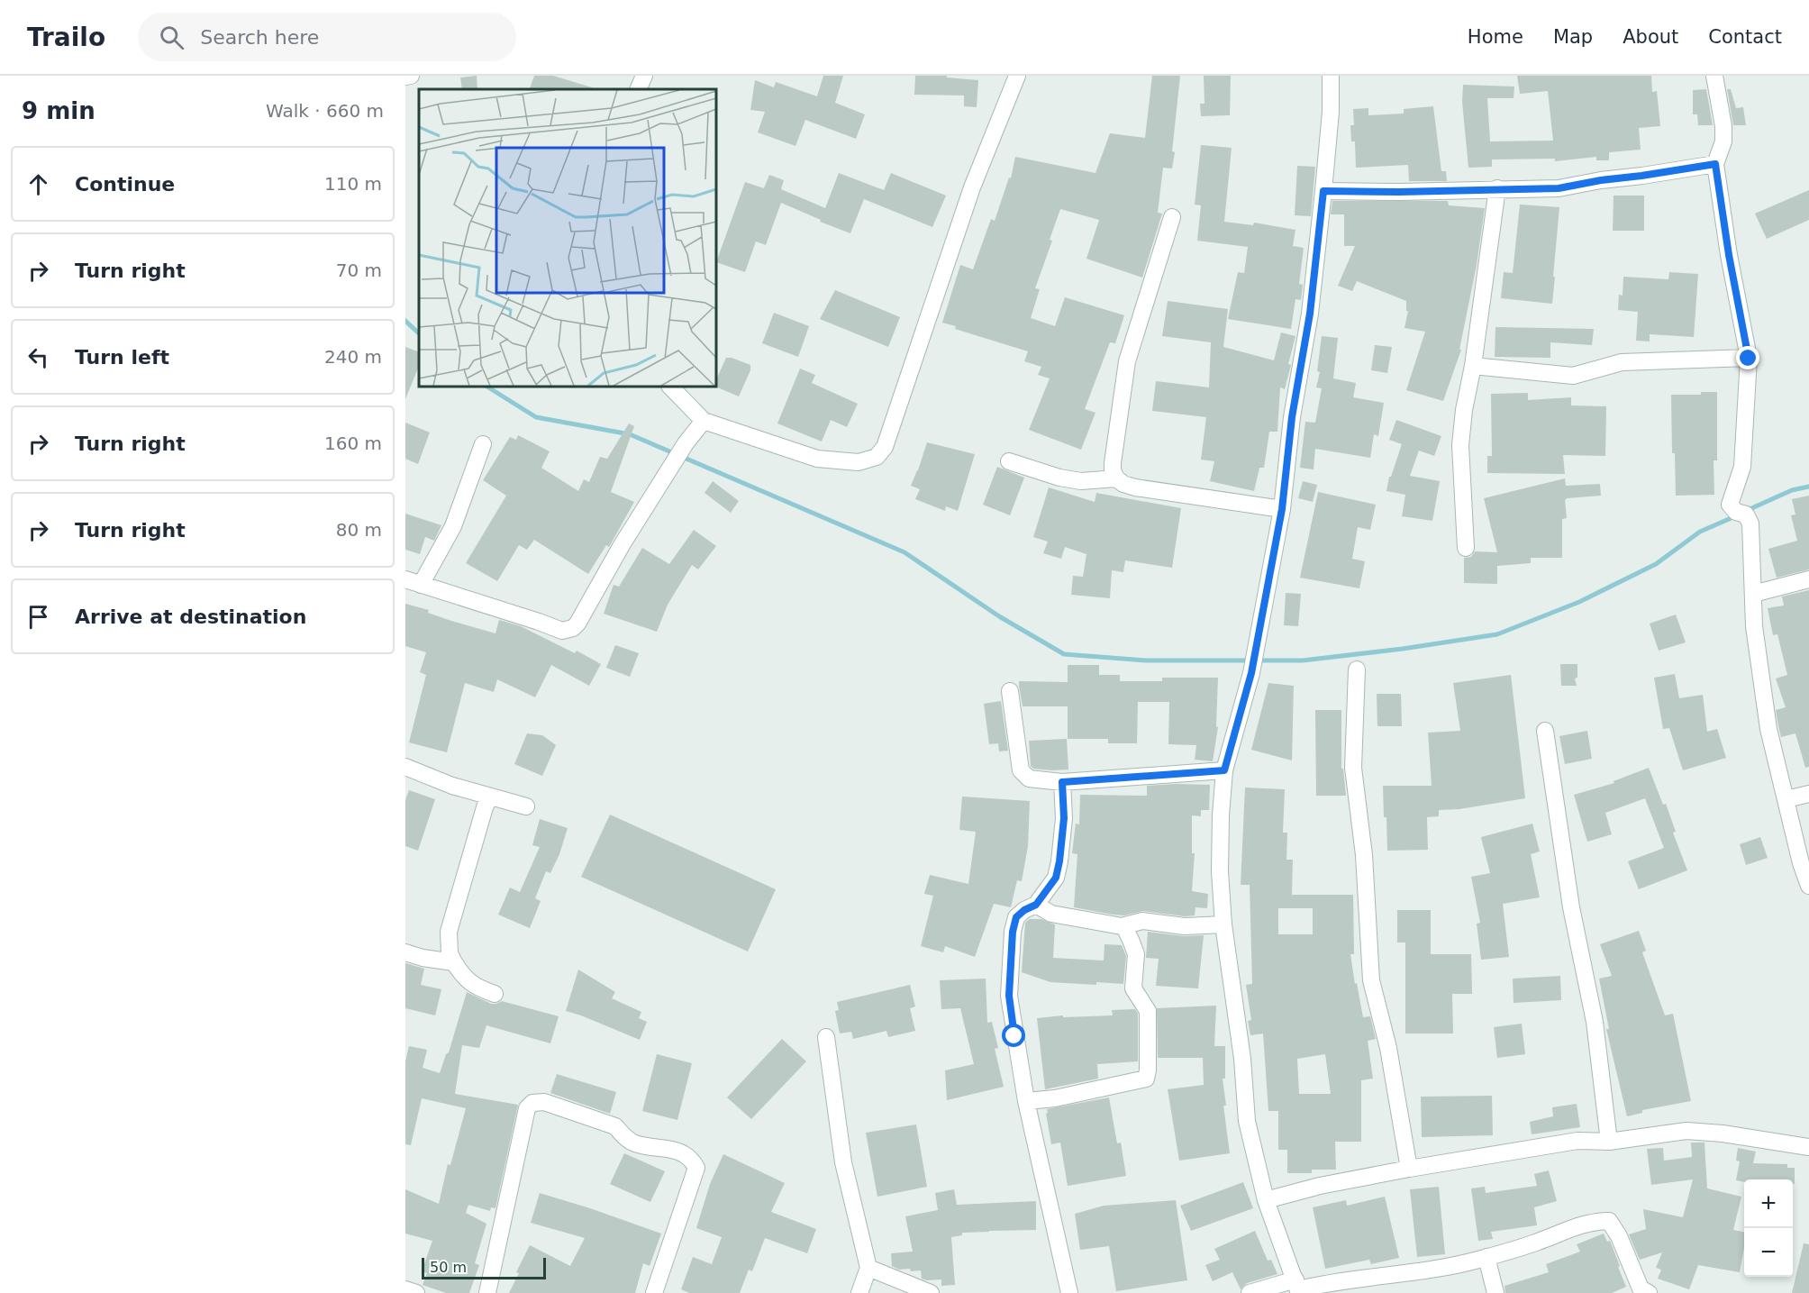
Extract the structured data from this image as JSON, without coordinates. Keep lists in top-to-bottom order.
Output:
{
  "scale_bar": "50 m",
  "page": {
    "header": "Trailo",
    "search": "Search here",
    "nav": [
      "Home",
      "Map",
      "About",
      "Contact"
    ],
    "heading": ["9 min", "Walk · 660 m"],
    "list": [
      ["Continue", "110 m"],
      ["Turn right", "70 m"],
      ["Turn left", "240 m"],
      ["Turn right", "160 m"],
      ["Turn right", "80 m"],
      "Arrive at destination"
    ],
    "map_buttons": ["+", "−"],
    "scale": "50 m"
  }
}
